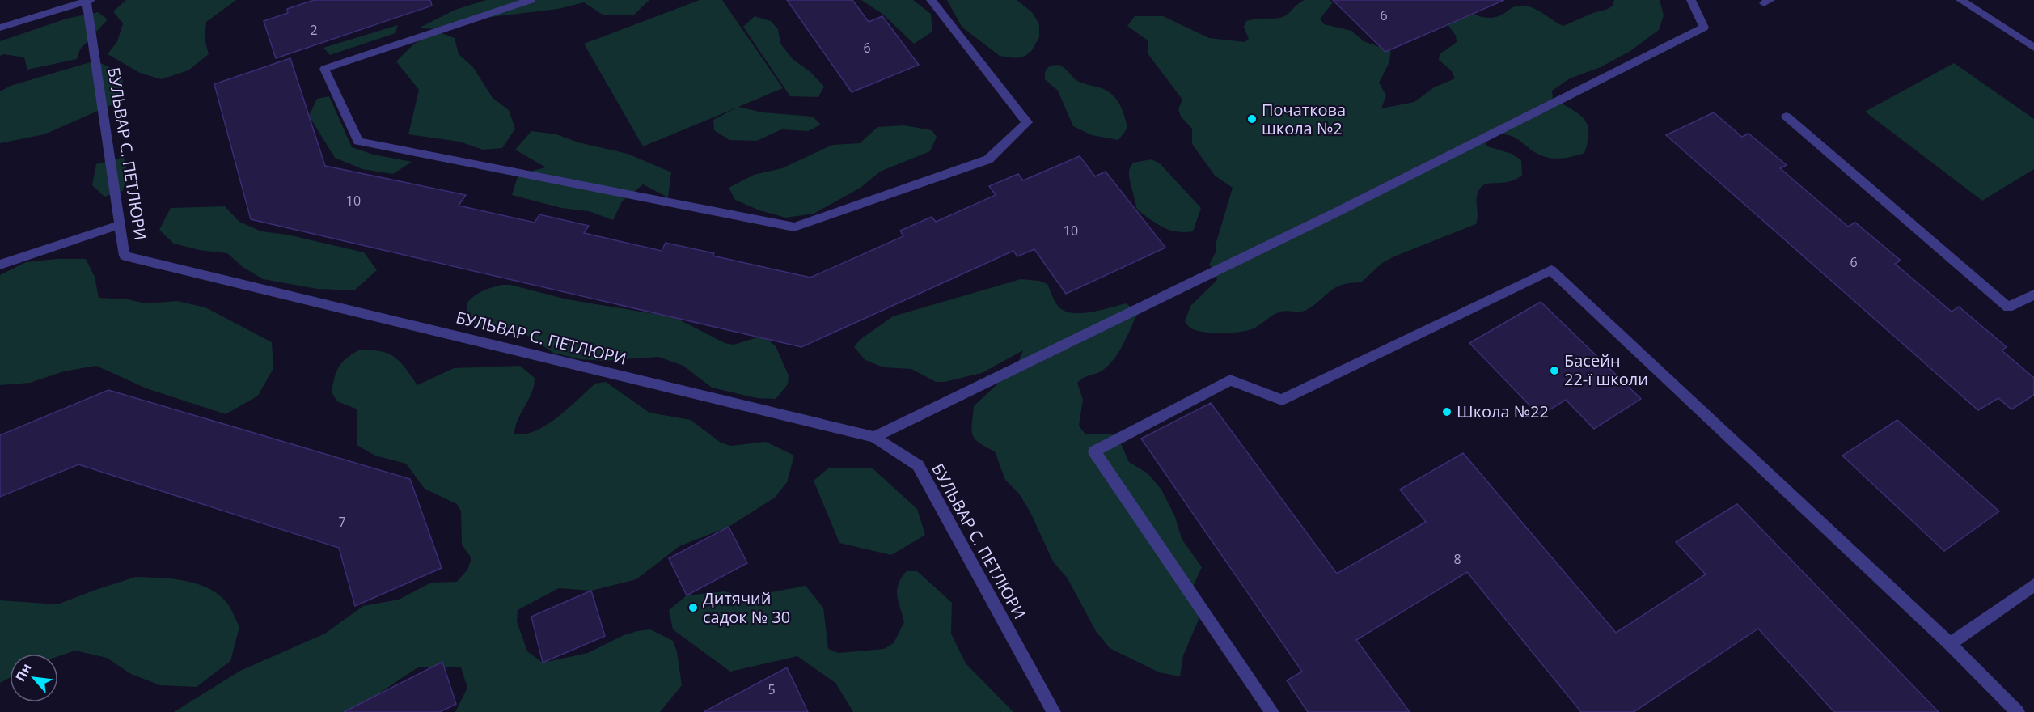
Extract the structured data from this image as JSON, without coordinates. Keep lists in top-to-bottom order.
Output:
{
  "streets": {
    "street": ["БУЛЬВАР C. ПЕТЛЮРИ"]
  },
  "places": [
    "Початкова школа №2",
    "Басейн 22-ї школи",
    "Школа №22",
    "Дитячий садок № 30"
  ],
  "house_numbers": [
    "6",
    "2",
    "6",
    "10",
    "10",
    "6",
    "7",
    "8",
    "5"
  ],
  "north": "top left"
}
